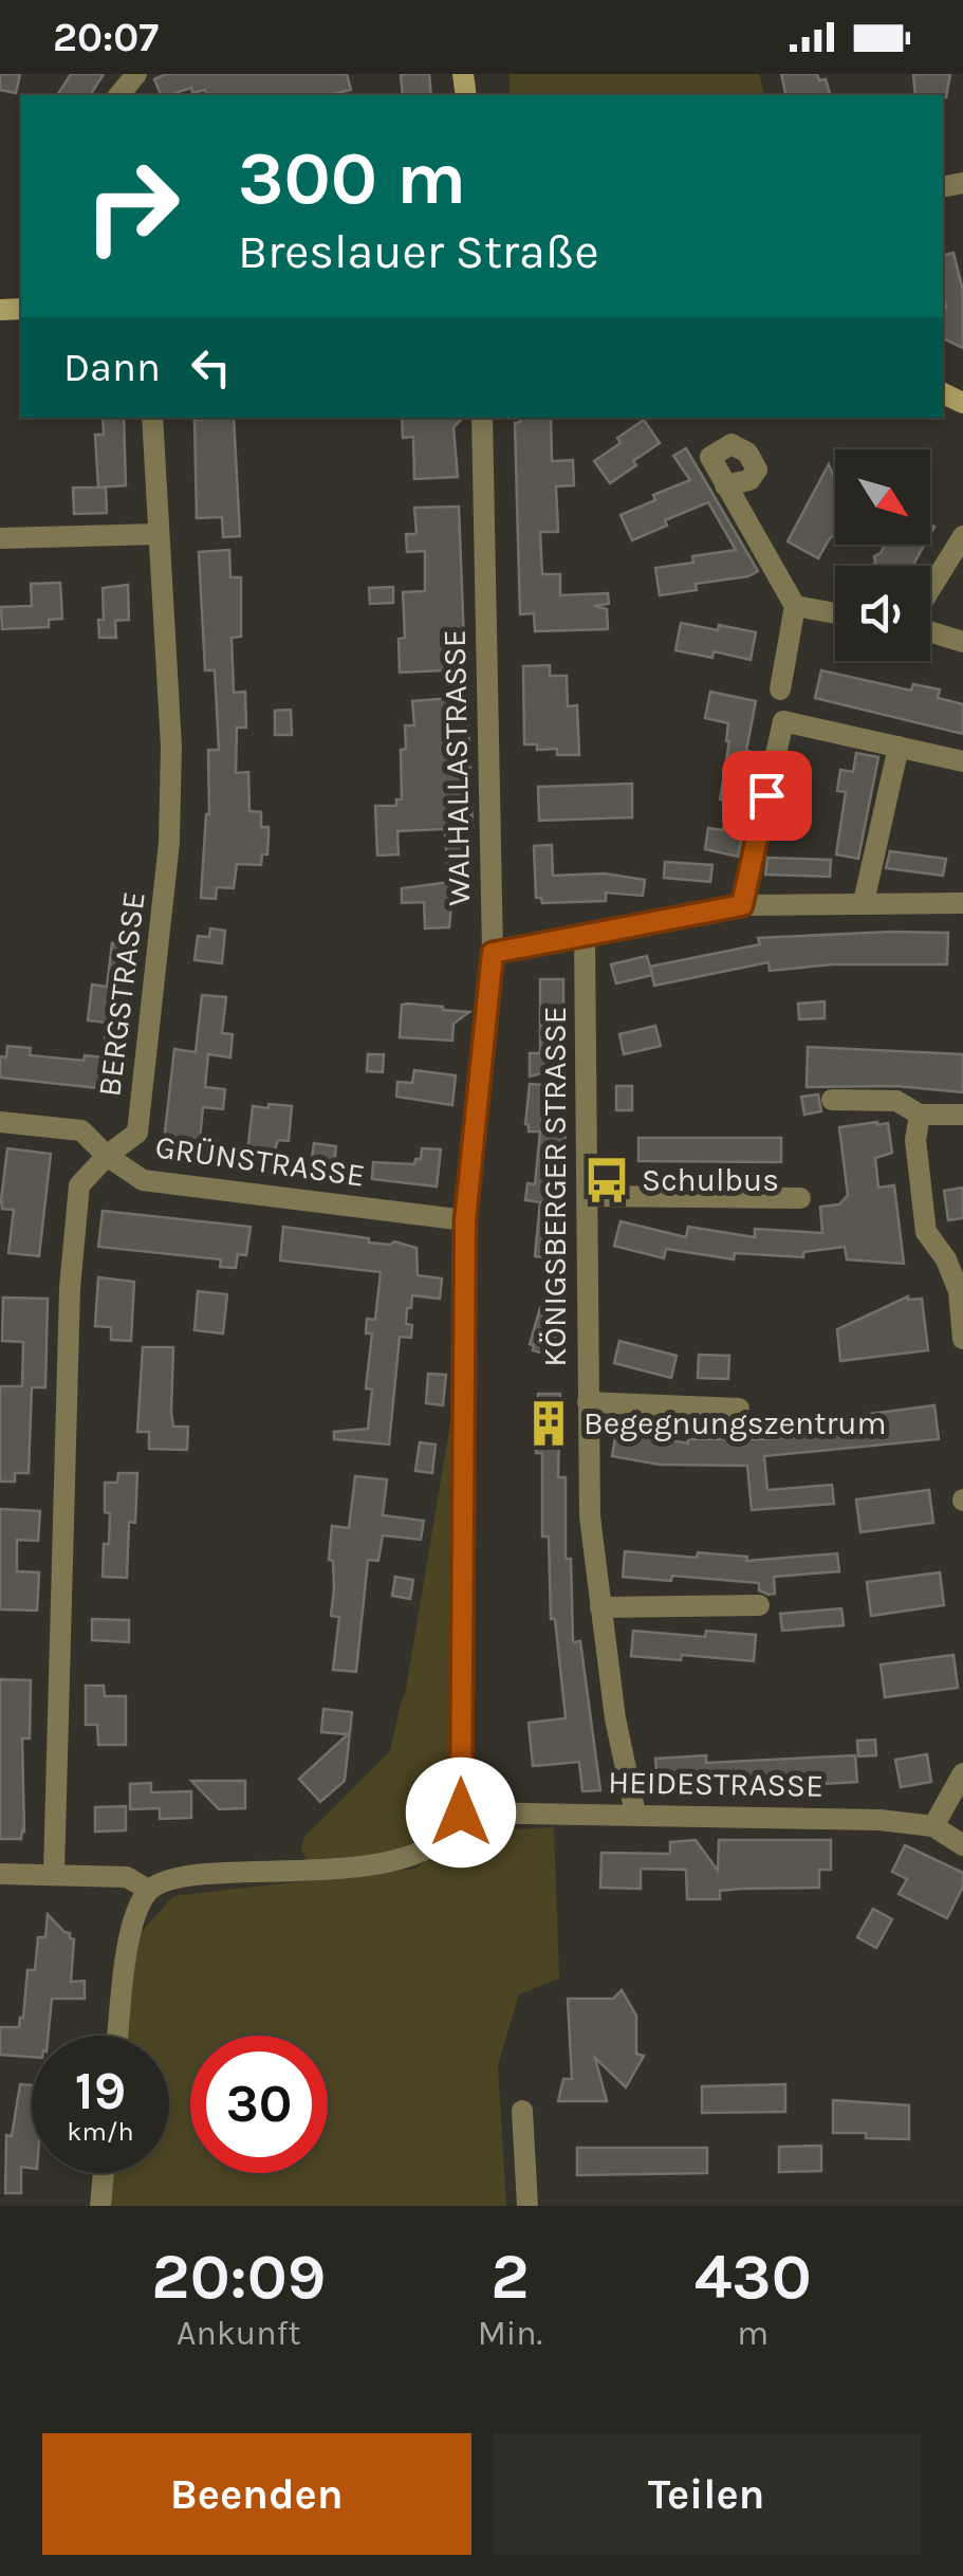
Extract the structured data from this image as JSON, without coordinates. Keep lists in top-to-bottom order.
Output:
{
  "streets": {
    "street": [
      "WALHALLASTRASSE",
      "BERGSTRASSE",
      "GRÜNSTRASSE",
      "KÖNIGSBERGER STRASSE",
      "HEIDESTRASSE"
    ]
  },
  "crossings": [
    ["WALHALLASTRASSE", "GRÜNSTRASSE"],
    ["WALHALLASTRASSE", "HEIDESTRASSE"],
    ["BERGSTRASSE", "GRÜNSTRASSE"],
    ["KÖNIGSBERGER STRASSE", "HEIDESTRASSE"]
  ],
  "places": {
    "bus stop": ["Schulbus"],
    "building": ["Begegnungszentrum"]
  },
  "north": "bottom right",
  "page": {
    "status": "20:07",
    "turn": ["300 m", "Breslauer Straße"],
    "then": "Dann",
    "speed": "19 km/h",
    "limit": "30",
    "eta": [
      "20:09",
      "Ankunft",
      "2",
      "Min.",
      "430",
      "m"
    ],
    "buttons": ["Beenden", "Teilen"]
  }
}
